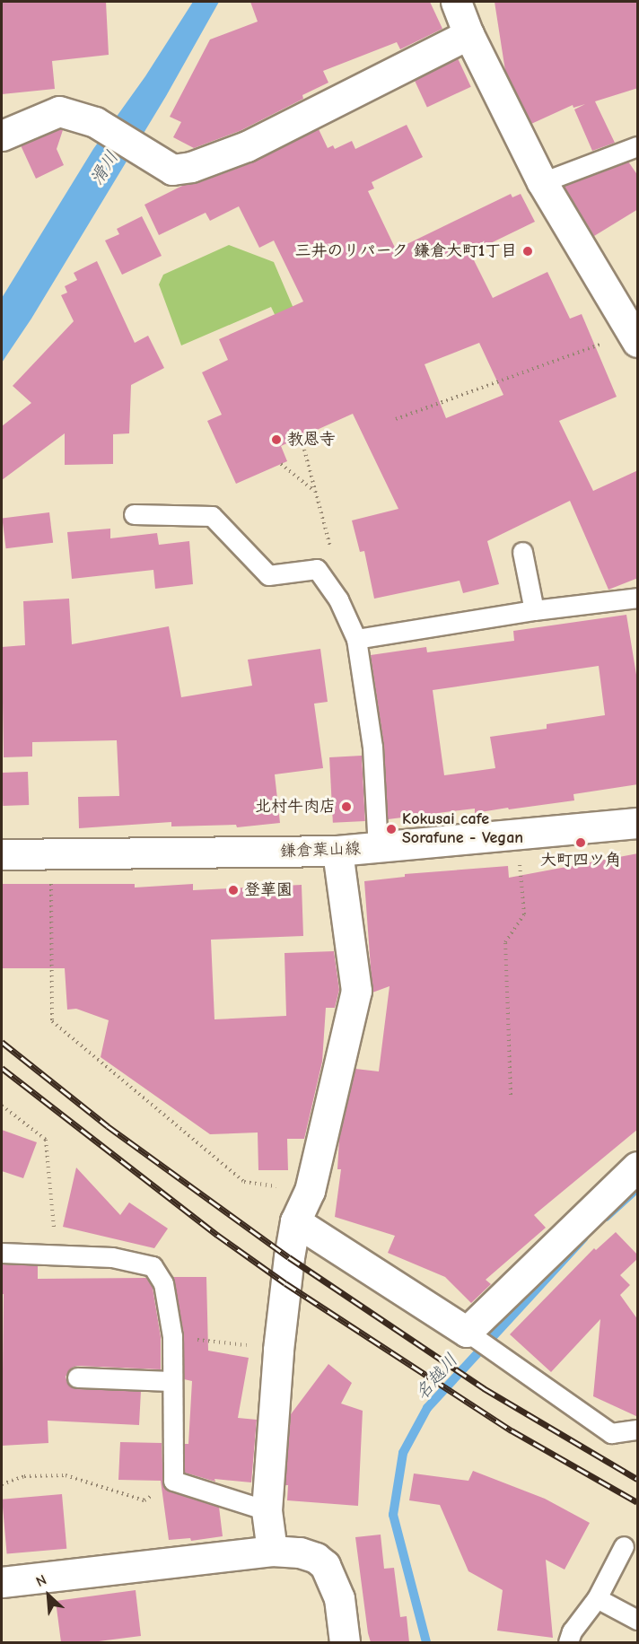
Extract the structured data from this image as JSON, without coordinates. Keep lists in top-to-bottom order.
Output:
{
  "streets": {
    "street": ["鎌倉葉山線"]
  },
  "water": ["滑川", "名越川"],
  "places": [
    "三井のリパーク 鎌倉大町1丁目",
    "教恩寺",
    "北村牛肉店",
    "Kokusai cafe Sorafune - Vegan",
    "大町四ツ角",
    "登華園"
  ],
  "north": "top left"
}
